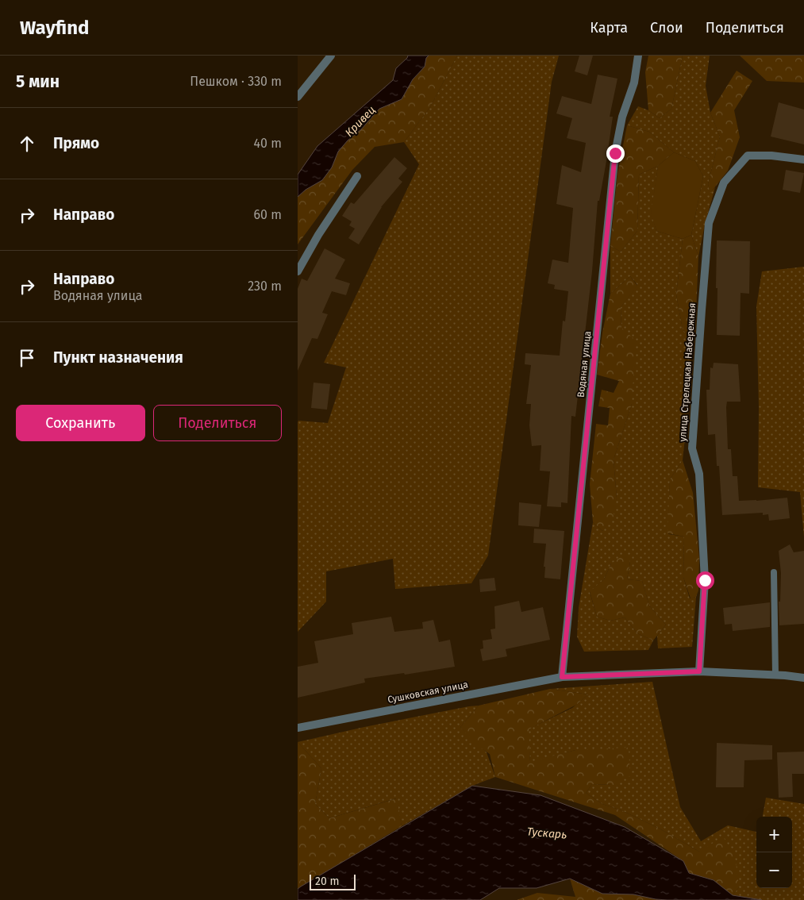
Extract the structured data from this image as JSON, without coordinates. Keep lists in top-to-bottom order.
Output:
{
  "streets": {
    "street": ["Водяная улица", "улица Стрелецкая Набережная", "Сушковская улица"]
  },
  "crossings": [
    ["Водяная улица", "Сушковская улица"]
  ],
  "water": ["Кривец", "Тускарь"],
  "scale_bar": "20 m",
  "page": {
    "header": "Wayfind",
    "nav": ["Карта", "Слои", "Поделиться"],
    "heading": ["5 мин", "Пешком · 330 m"],
    "list": [
      ["Прямо", "40 m"],
      ["Направо", "60 m"],
      ["Направо", "Водяная улица", "230 m"],
      "Пункт назначения"
    ],
    "buttons": ["Сохранить", "Поделиться"],
    "map_buttons": ["+", "−"],
    "scale": "20 m"
  }
}
